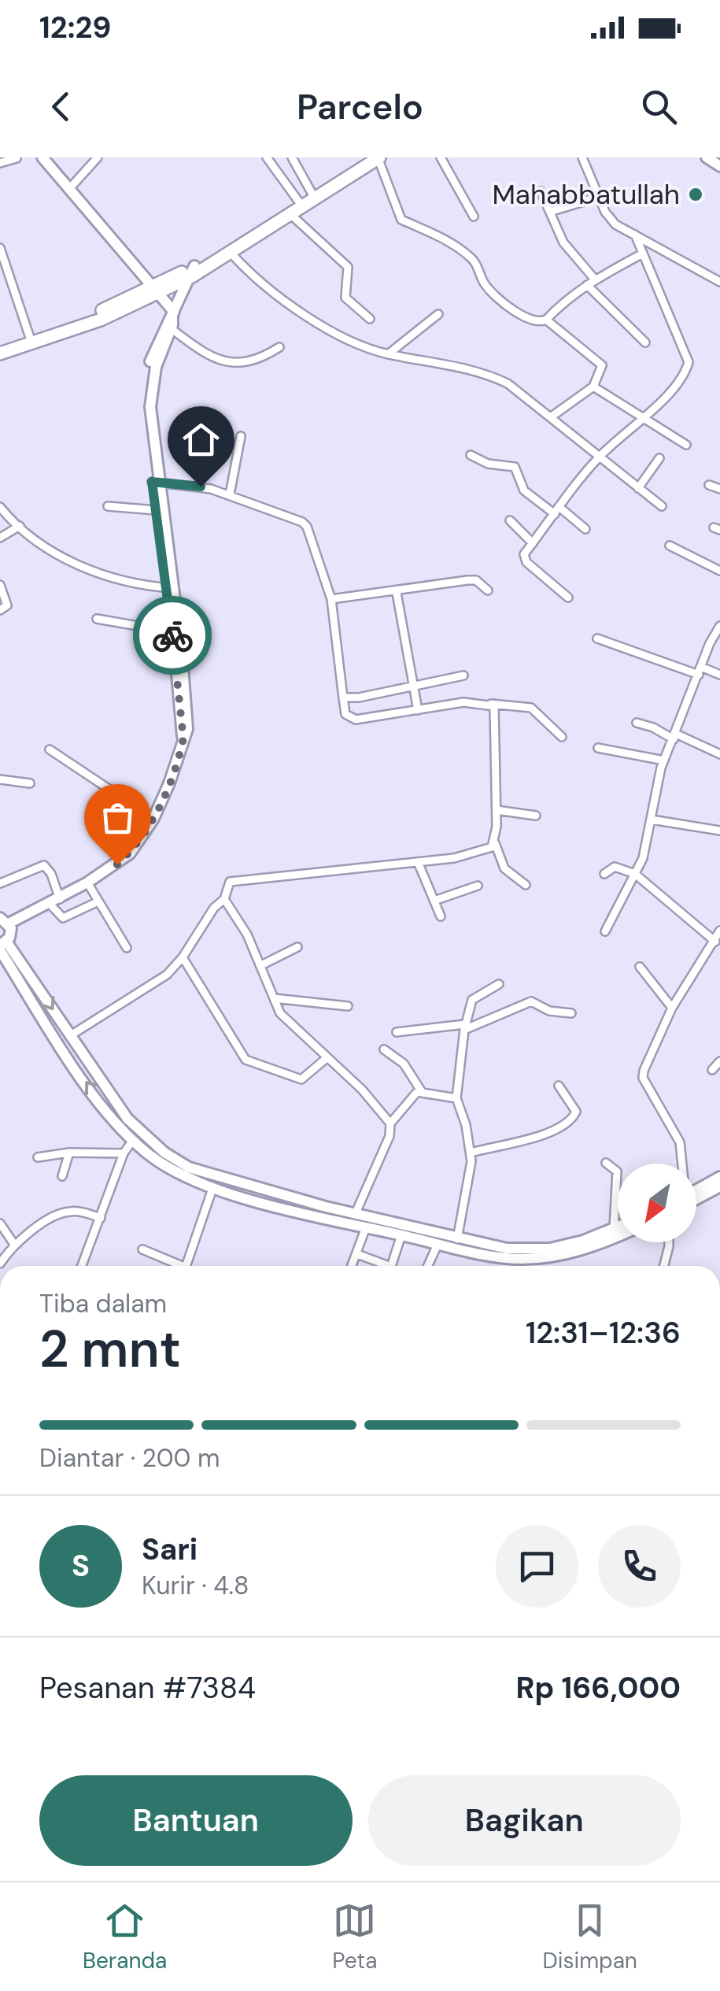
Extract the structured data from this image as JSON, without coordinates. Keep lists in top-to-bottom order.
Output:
{
  "places": ["Mahabbatullah"],
  "north": "bottom left",
  "page": {
    "status": "12:29",
    "header": "Parcelo",
    "heading": ["2 mnt", "Tiba dalam", "12:31–12:36"],
    "panel": [
      "Sari",
      "Kurir · 4.8",
      "Pesanan #7384",
      "Rp 166,000"
    ],
    "bar": "Diantar · 200 m",
    "round": "S",
    "buttons": ["Bantuan", "Bagikan"],
    "tabs": ["Beranda", "Peta", "Disimpan"]
  }
}
